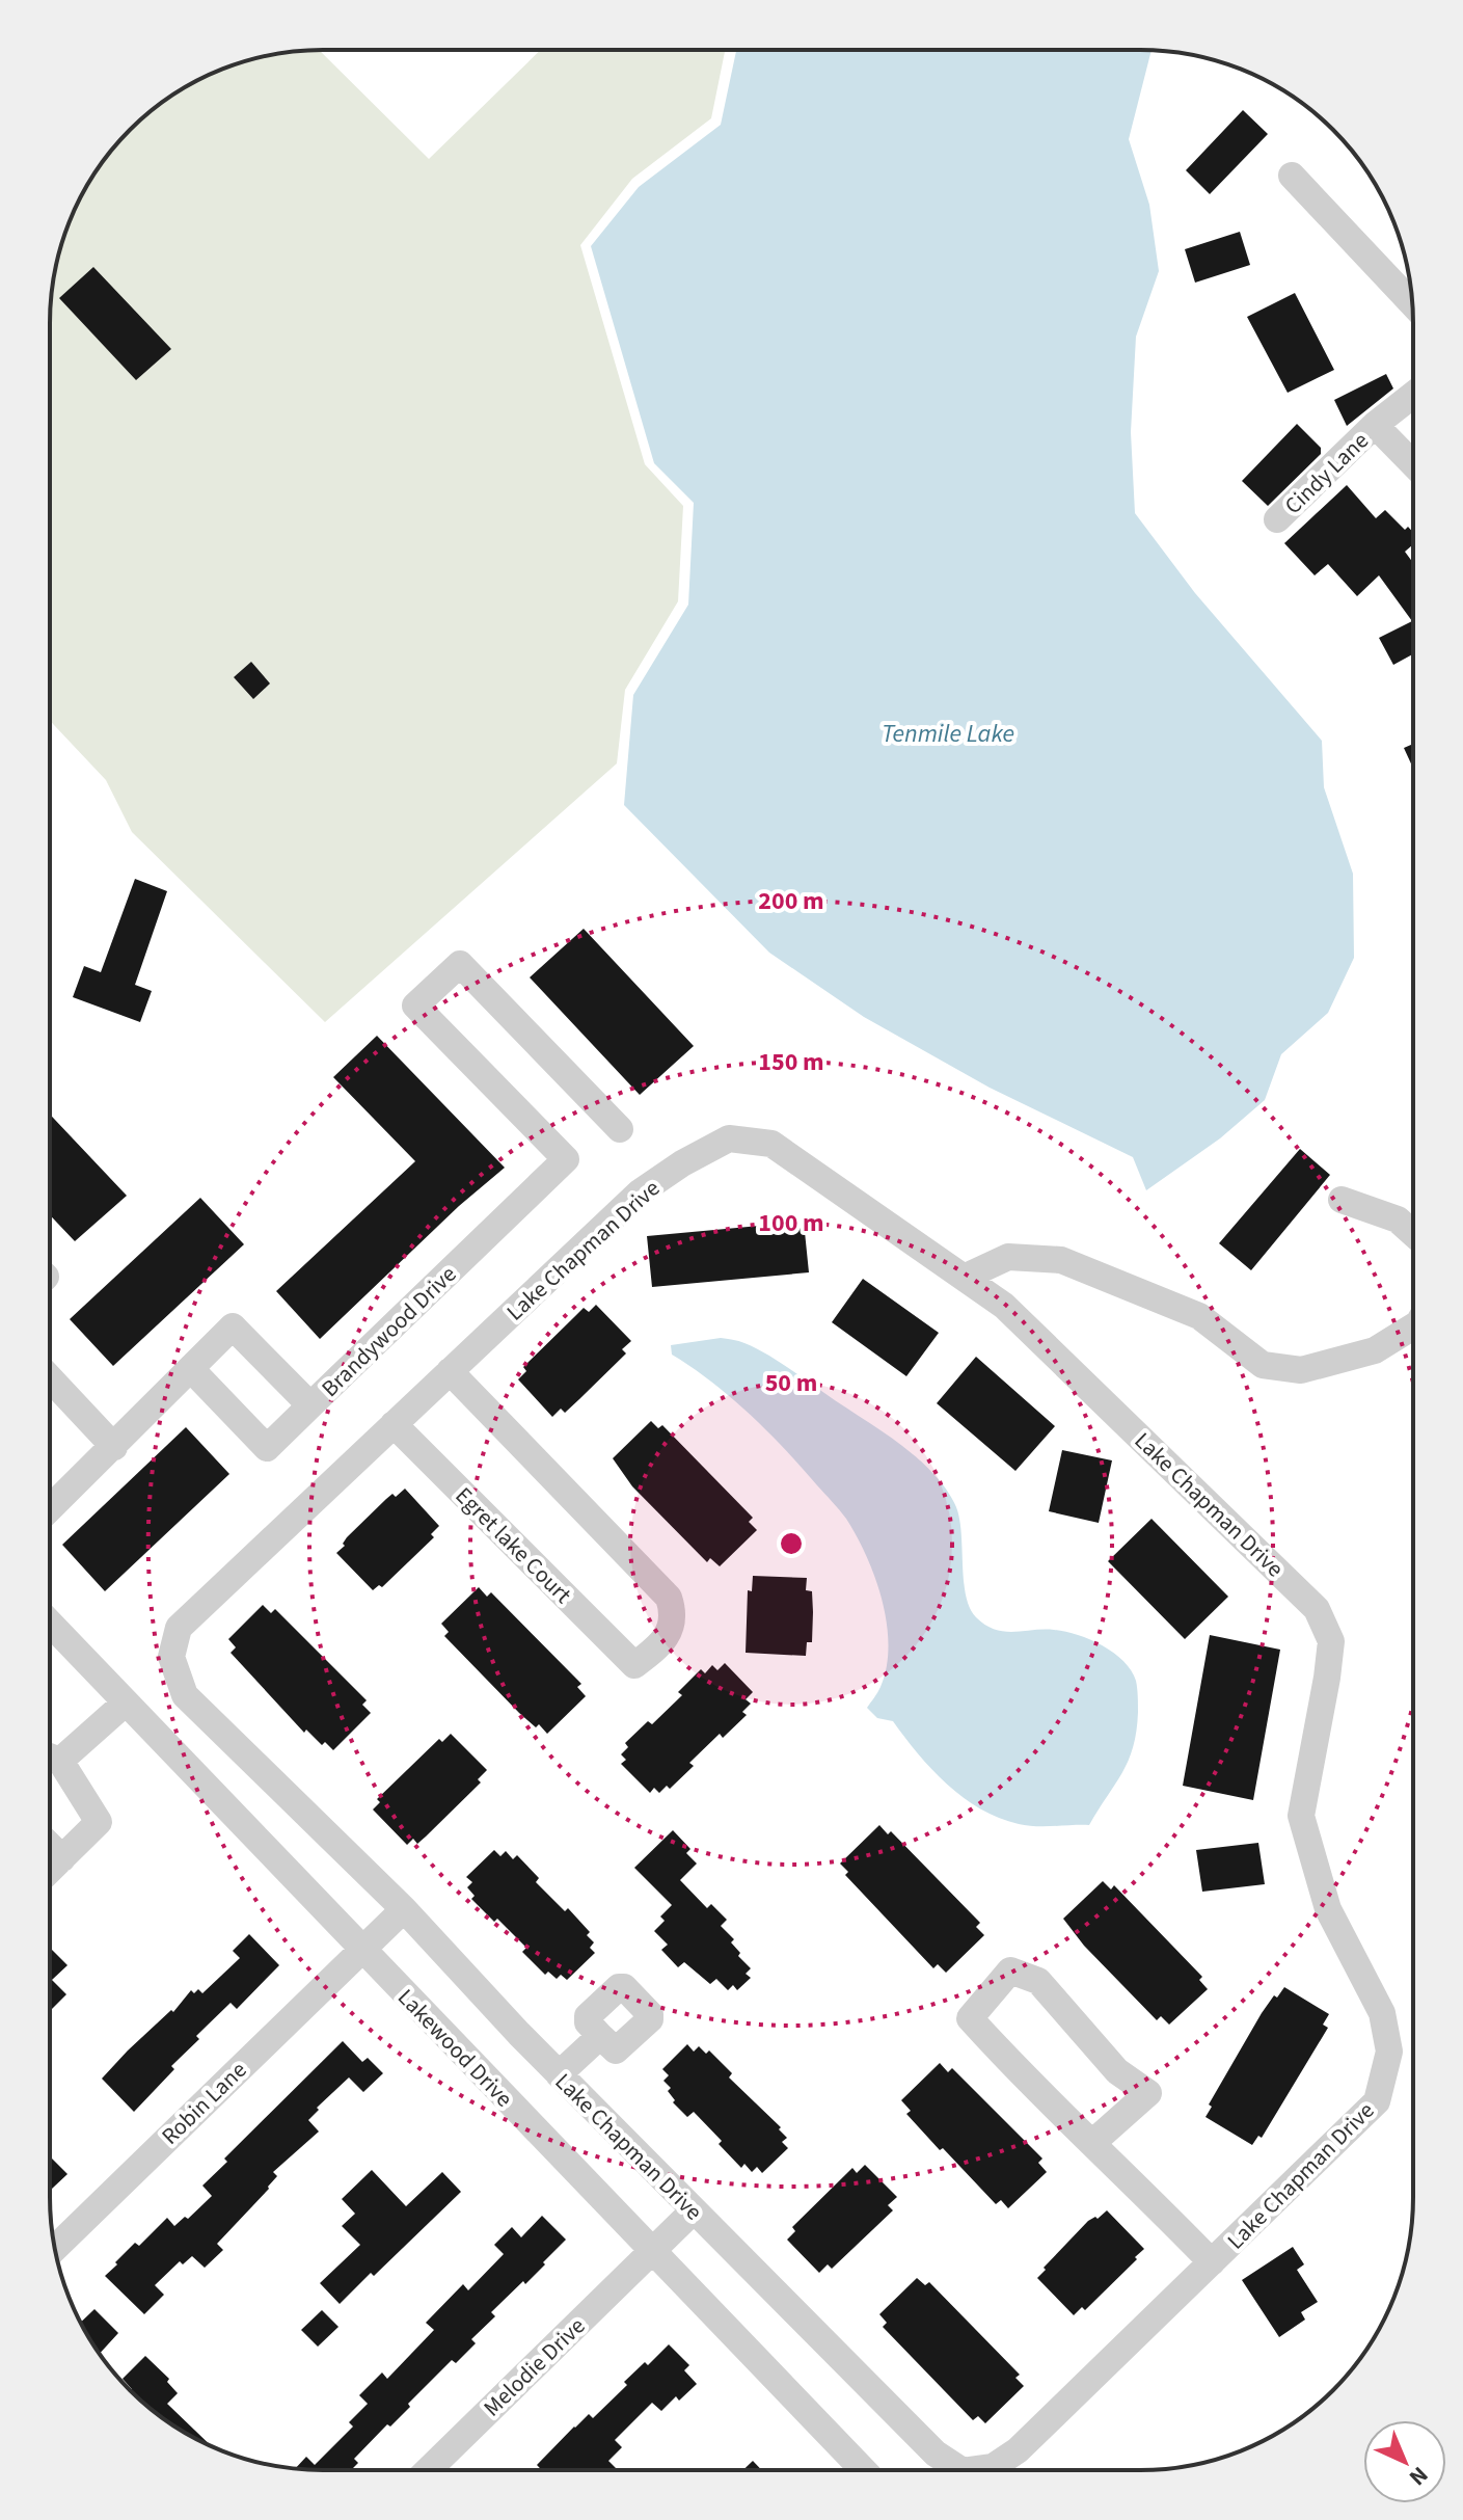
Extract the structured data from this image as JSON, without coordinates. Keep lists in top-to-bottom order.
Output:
{
  "streets": {
    "street": [
      "Cindy Lane",
      "Lake Chapman Drive",
      "Brandywood Drive",
      "Egret lake Court",
      "Lakewood Drive",
      "Robin Lane",
      "Melodie Drive"
    ]
  },
  "crossings": [
    ["Lake Chapman Drive", "Egret lake Court"],
    ["Lake Chapman Drive", "Robin Lane"],
    ["Lake Chapman Drive", "Melodie Drive"],
    ["Lakewood Drive", "Robin Lane"],
    ["Lakewood Drive", "Melodie Drive"]
  ],
  "water": ["Tenmile Lake"],
  "north": "bottom right",
  "rings": [
    "200 m",
    "150 m",
    "100 m",
    "50 m"
  ]
}
